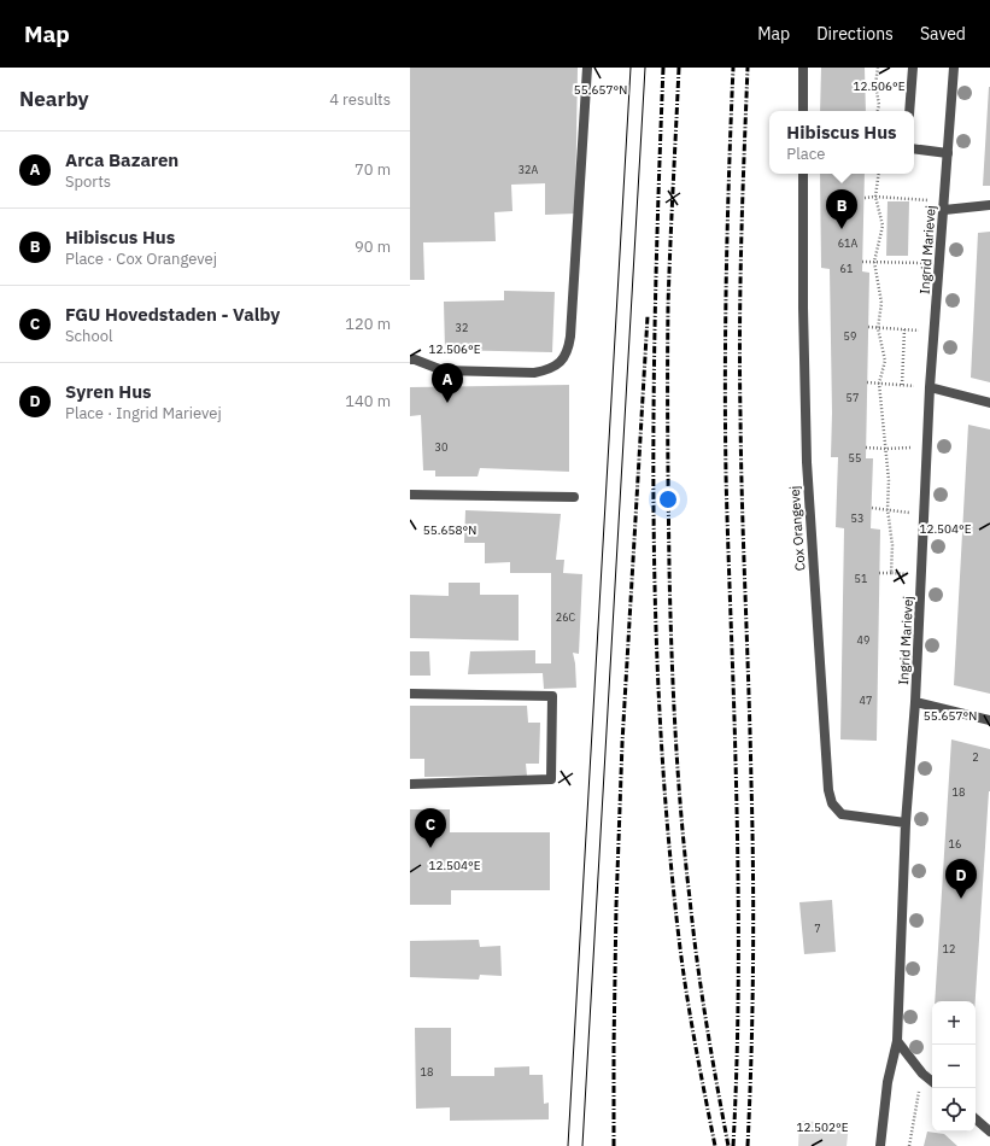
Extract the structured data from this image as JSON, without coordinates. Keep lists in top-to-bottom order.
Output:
{
  "streets": {
    "street": ["Ingrid Marievej", "Cox Orangevej"]
  },
  "crossings": [
    ["Ingrid Marievej", "Cox Orangevej"]
  ],
  "house_numbers": [
    "32A",
    "61A",
    "61",
    "32",
    "59",
    "57",
    "30",
    "55",
    "53",
    "51",
    "26C",
    "49",
    "47",
    "2",
    "18",
    "16",
    "7",
    "12",
    "18"
  ],
  "page": {
    "header": "Map",
    "nav": ["Map", "Directions", "Saved"],
    "heading": ["Nearby", "4 results"],
    "popup": ["Hibiscus Hus", "Place"],
    "list": [
      {
        "mark": "A",
        "name": "Arca Bazaren",
        "note": "Sports",
        "value": "70 m"
      },
      {
        "mark": "B",
        "name": "Hibiscus Hus",
        "note": "Place · Cox Orangevej",
        "value": "90 m"
      },
      {
        "mark": "C",
        "name": "FGU Hovedstaden - Valby",
        "note": "School",
        "value": "120 m"
      },
      {
        "mark": "D",
        "name": "Syren Hus",
        "note": "Place · Ingrid Marievej",
        "value": "140 m"
      }
    ],
    "pins": [
      "B",
      "A",
      "C",
      "D"
    ],
    "map_buttons": ["+", "−"]
  },
  "coordinates": [
    "12.506°E",
    "55.657°N",
    "12.504°E",
    "55.658°N",
    "12.502°E"
  ]
}
